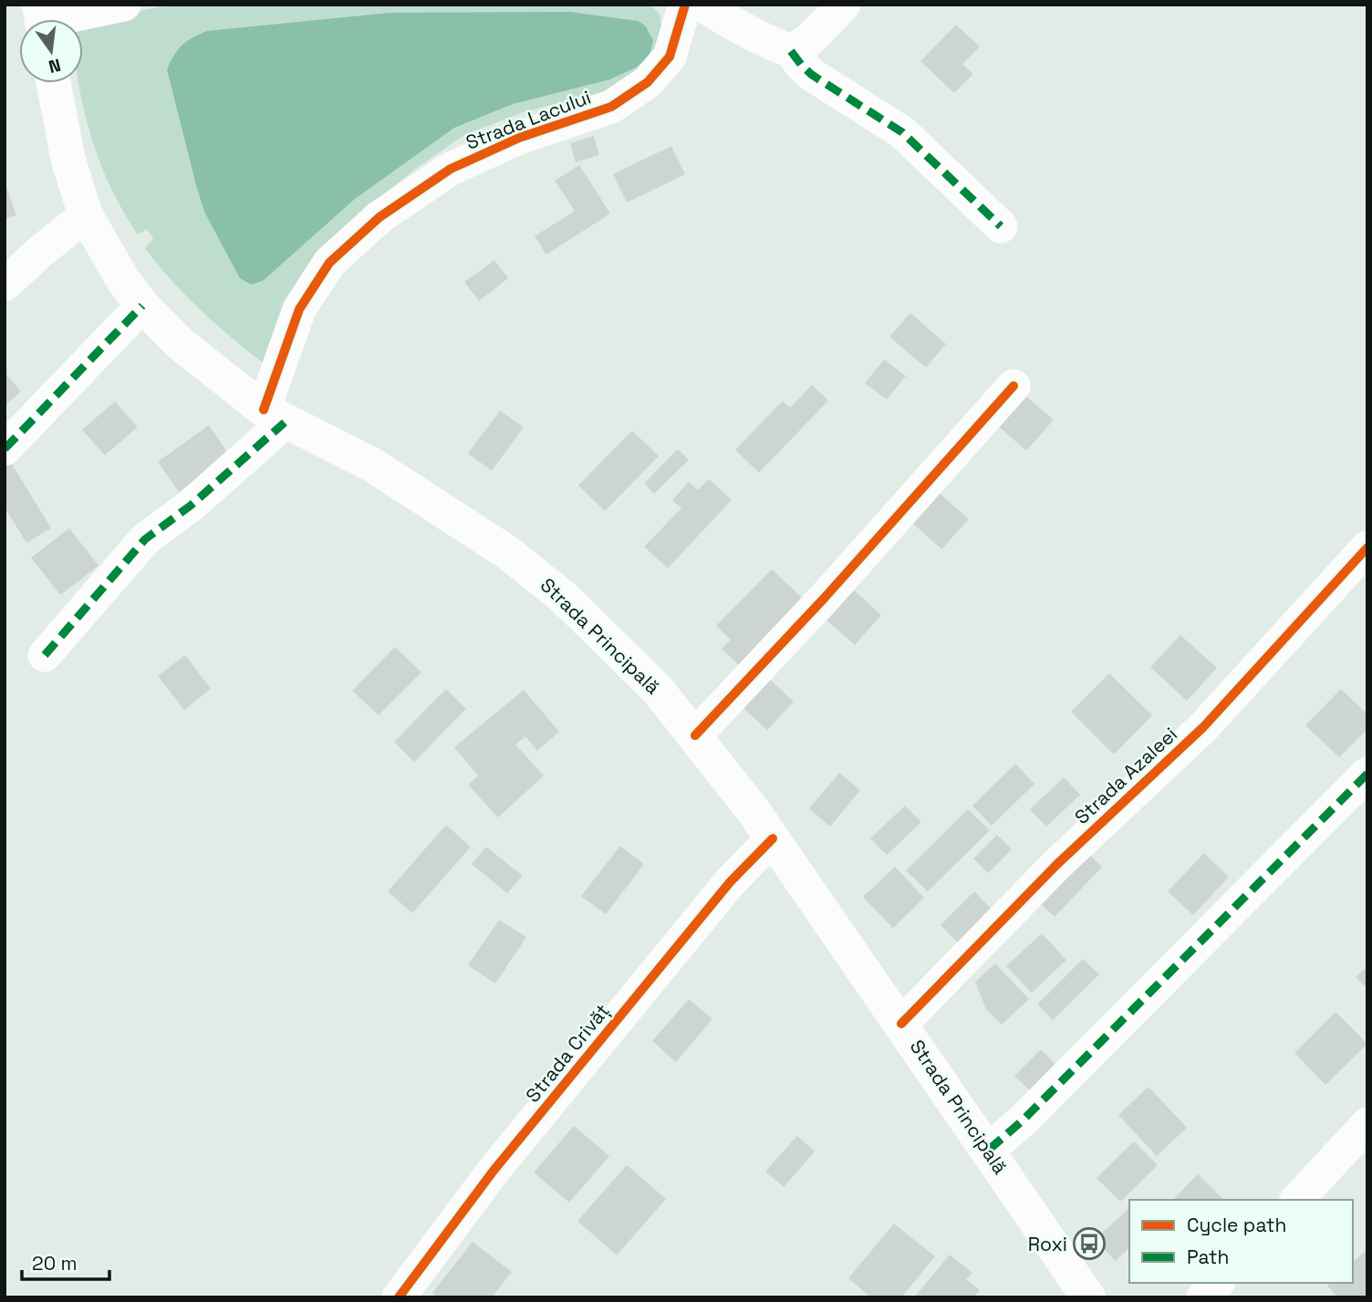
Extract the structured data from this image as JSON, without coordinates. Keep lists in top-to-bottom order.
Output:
{
  "streets": {
    "main road": ["Strada Principală"],
    "street": ["Strada Lacului", "Strada Azaleei", "Strada Crivăț"]
  },
  "crossings": [
    ["Strada Lacului", "Strada Principală"],
    ["Strada Principală", "Strada Azaleei"],
    ["Strada Principală", "Strada Crivăț"]
  ],
  "places": {
    "bus stop": ["Roxi"]
  },
  "legend": ["Cycle path", "Path"],
  "scale_bar": "20 m",
  "north": "bottom"
}
